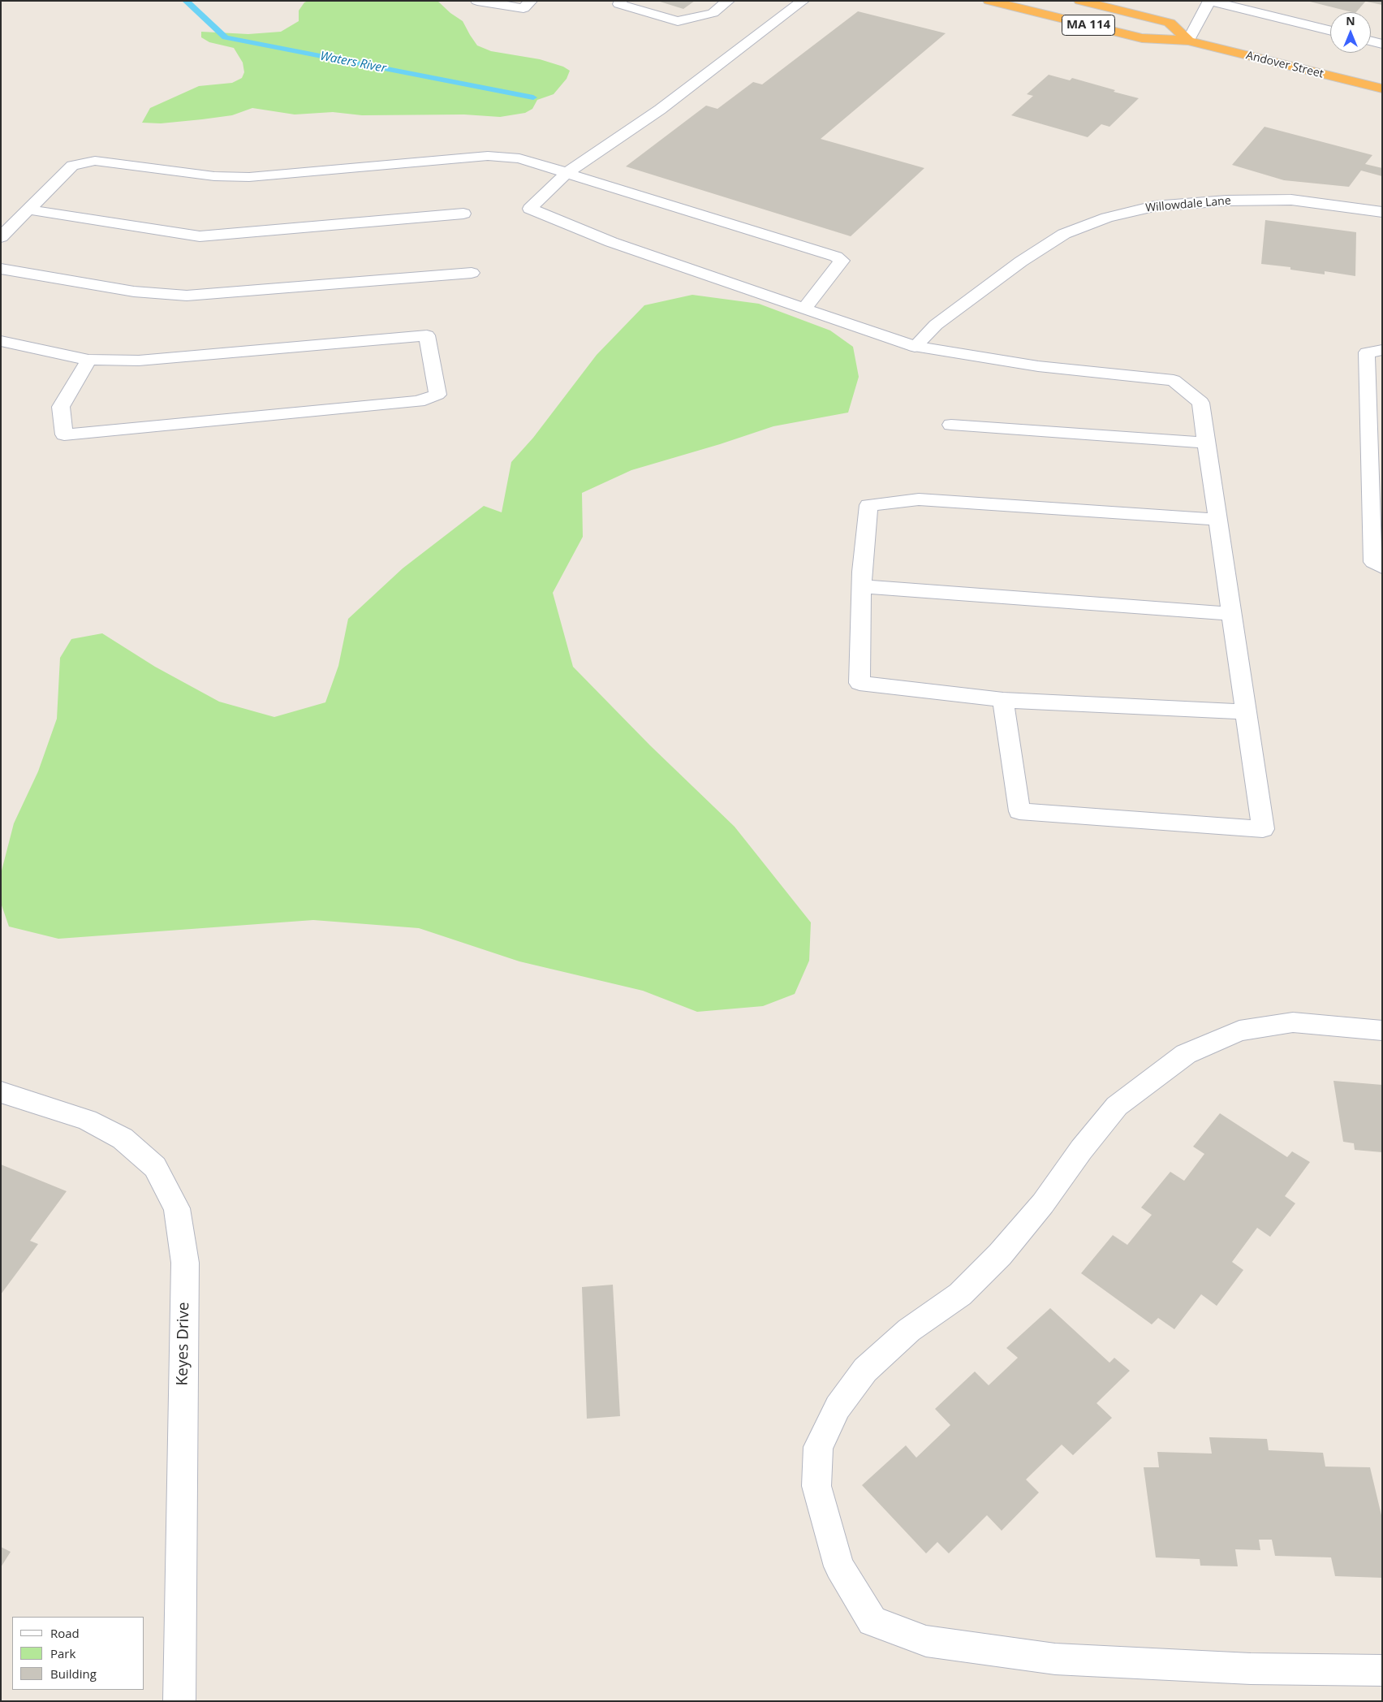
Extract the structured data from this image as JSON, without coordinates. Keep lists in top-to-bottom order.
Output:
{
  "streets": {
    "highway": ["MA 114", "Andover Street"],
    "street": ["Willowdale Lane", "Keyes Drive"]
  },
  "water": ["Waters River"],
  "legend": ["Road", "Park", "Building"],
  "north": "top"
}
